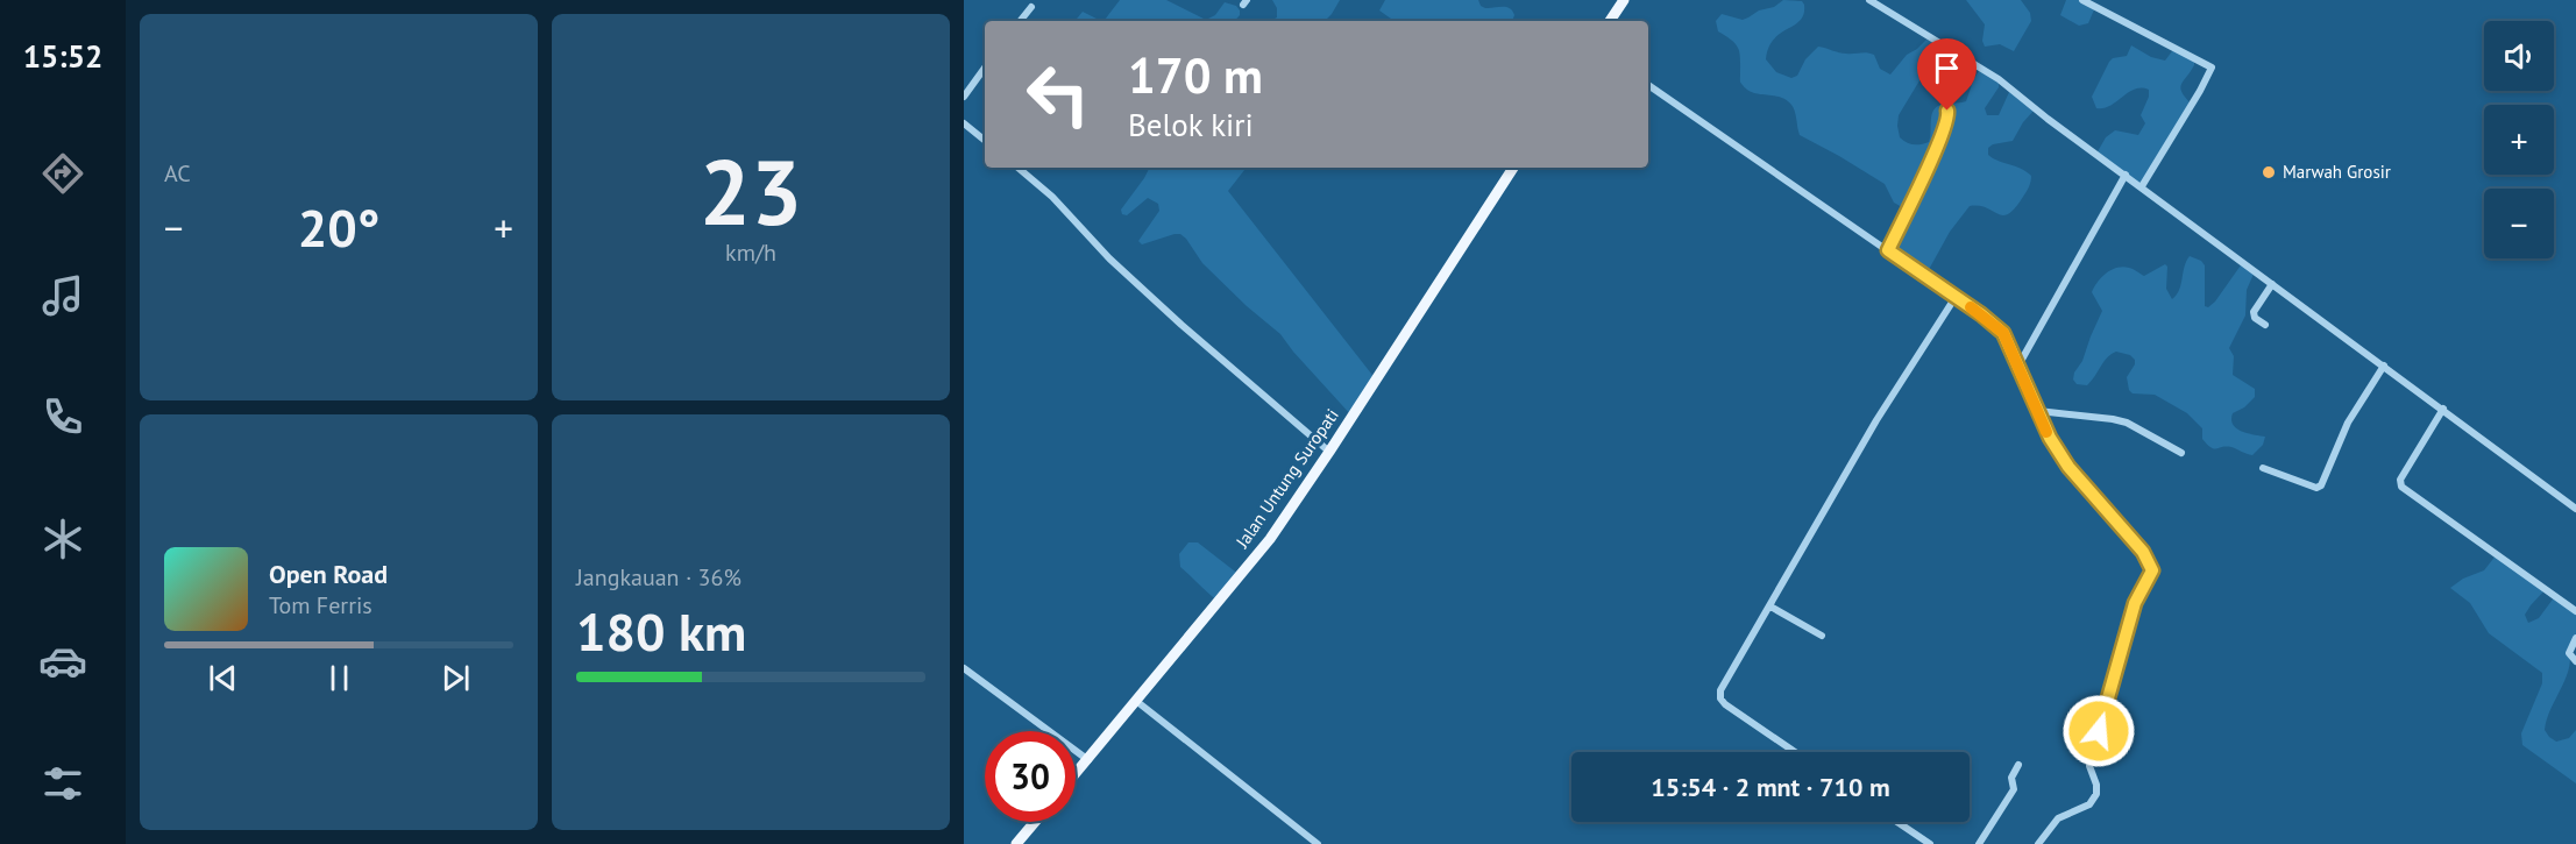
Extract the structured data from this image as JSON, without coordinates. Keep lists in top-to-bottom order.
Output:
{
  "streets": {
    "main road": ["Jalan Untung Suropati"]
  },
  "places": ["Marwah Grosir"],
  "page": {
    "tabs": "15:52",
    "tile": [
      "AC",
      ["23", "km/h"],
      ["Jangkauan · 36%", "180 km"]
    ],
    "map_buttons": ["+", "−"],
    "turn": ["170 m", "Belok kiri"],
    "heat": ["−", "20°", "+"],
    "song": ["Open Road", "Tom Ferris"],
    "limit": "30",
    "trip": "15:54 · 2 mnt · 710 m"
  }
}
